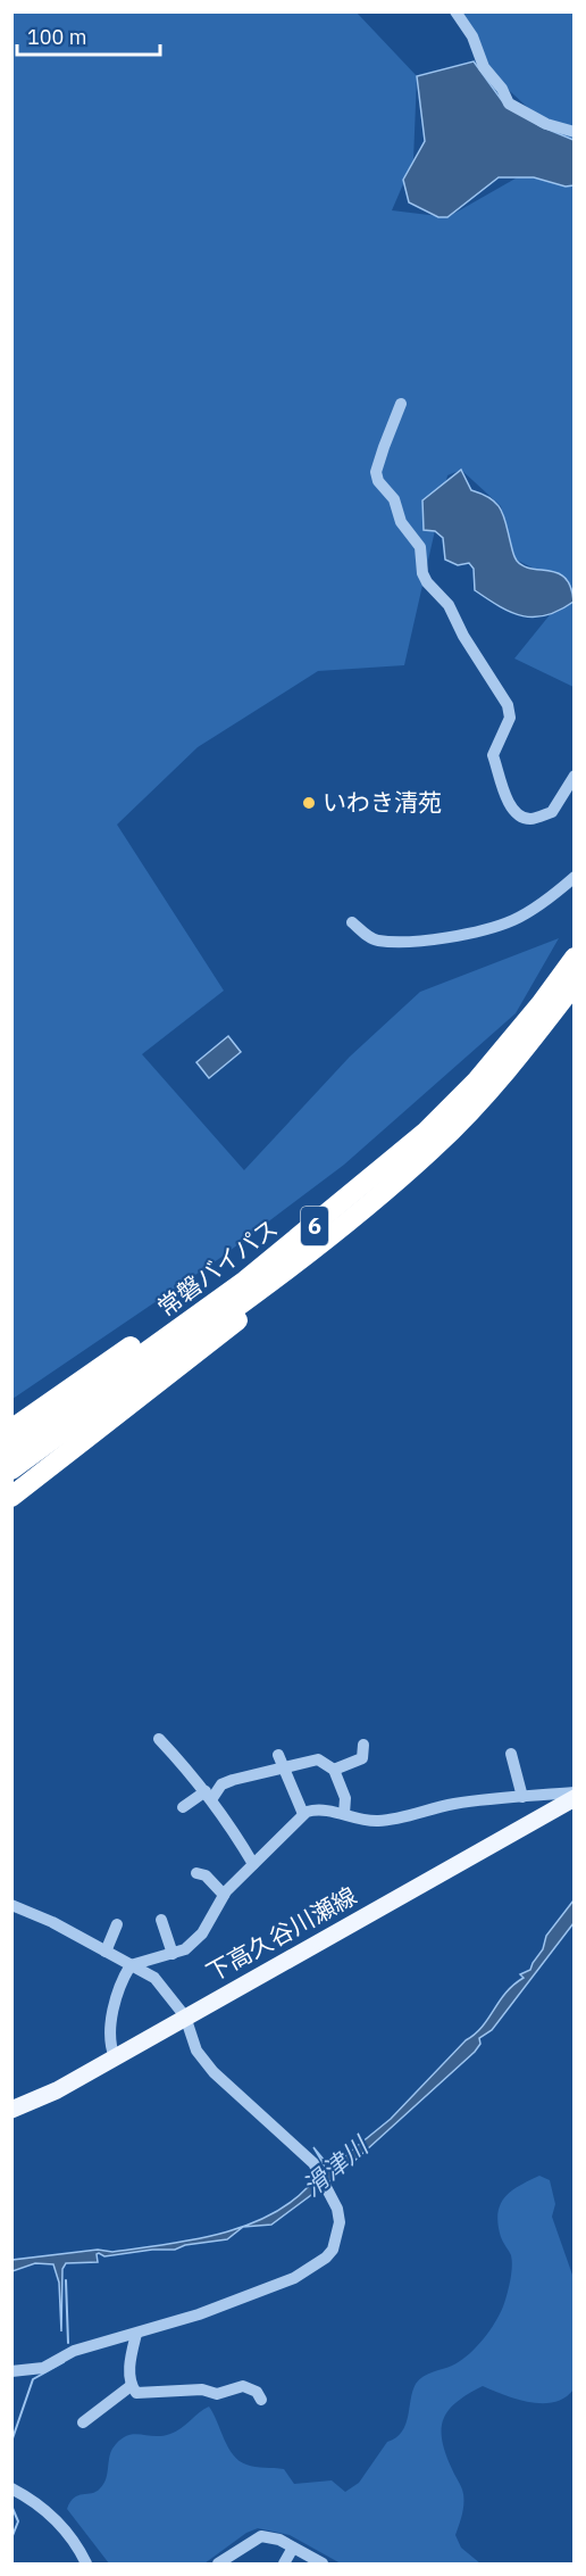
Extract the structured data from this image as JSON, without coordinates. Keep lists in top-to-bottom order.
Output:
{
  "streets": {
    "highway": ["6", "常磐バイパス"],
    "main road": ["下高久谷川瀬線"]
  },
  "water": ["滑津川"],
  "places": ["いわき清苑"],
  "scale_bar": "100 m"
}
